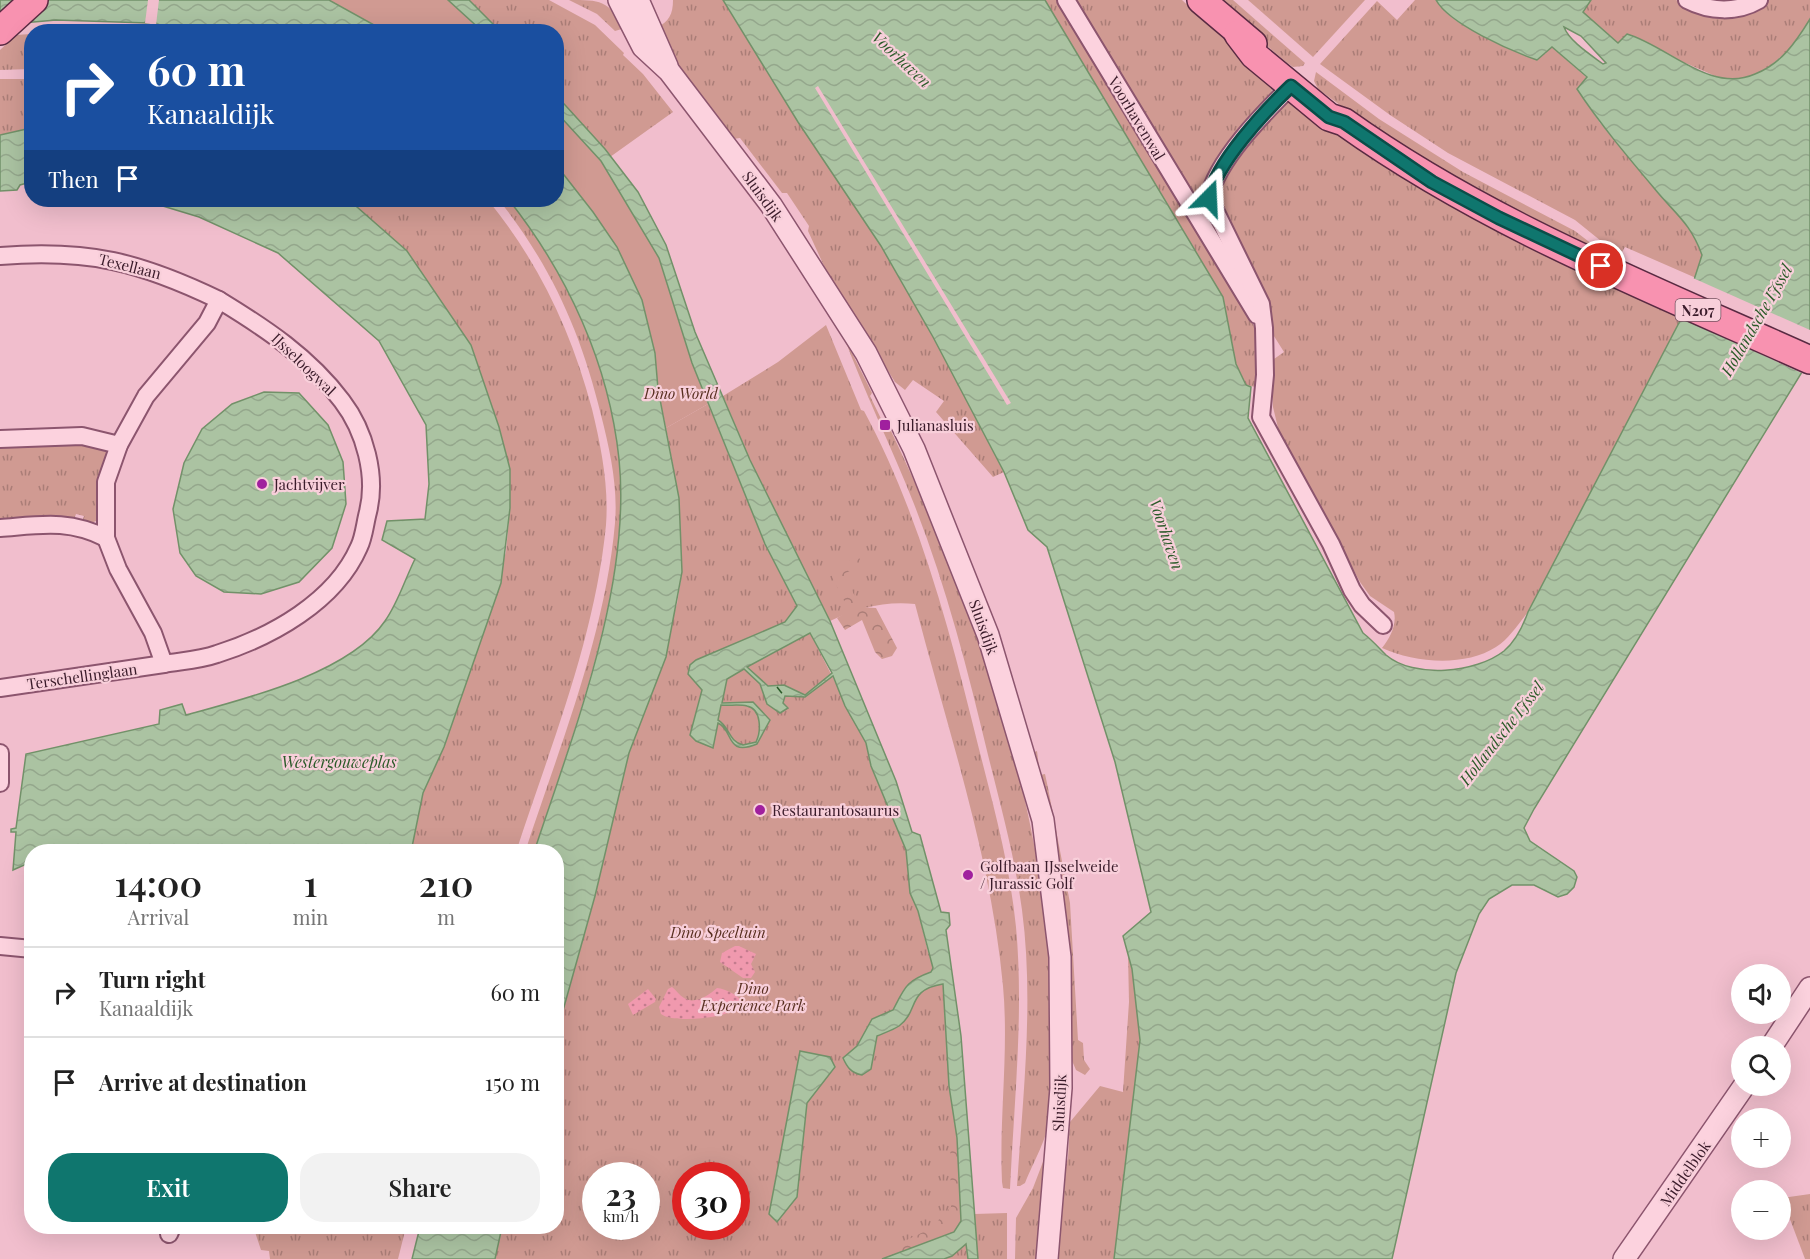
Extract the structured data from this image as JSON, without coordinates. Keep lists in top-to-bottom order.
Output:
{
  "streets": {
    "main road": ["N207"],
    "street": [
      "Voorhavenwal",
      "Sluisdijk",
      "Texellaan",
      "IJsseloogwal",
      "Terschellinglaan",
      "Middelblok"
    ]
  },
  "crossings": [
    ["Voorhavenwal", "N207"],
    ["Texellaan", "IJsseloogwal"],
    ["IJsseloogwal", "Terschellinglaan"]
  ],
  "water": ["Voorhaven", "Hollandsche IJssel", "Westergouweplas"],
  "parks": ["Dino World", "Dino Speeltuin", "Dino Experience Park"],
  "places": {
    "transit": ["Julianasluis"],
    "other": ["Jachtvijver", "Restaurantosaurus", "Golfbaan IJsselweide / Jurassic Golf"]
  },
  "page": {
    "turn": ["60 m", "Kanaaldijk"],
    "then": "Then",
    "eta": [
      "14:00",
      "Arrival",
      "1",
      "min",
      "210",
      "m"
    ],
    "list": [
      {
        "name": "Turn right",
        "note": "Kanaaldijk",
        "value": "60 m"
      },
      {
        "name": "Arrive at destination",
        "value": "150 m"
      }
    ],
    "map_buttons": ["+", "−"],
    "buttons": ["Exit", "Share"],
    "speed": "23 km/h",
    "limit": "30"
  }
}
